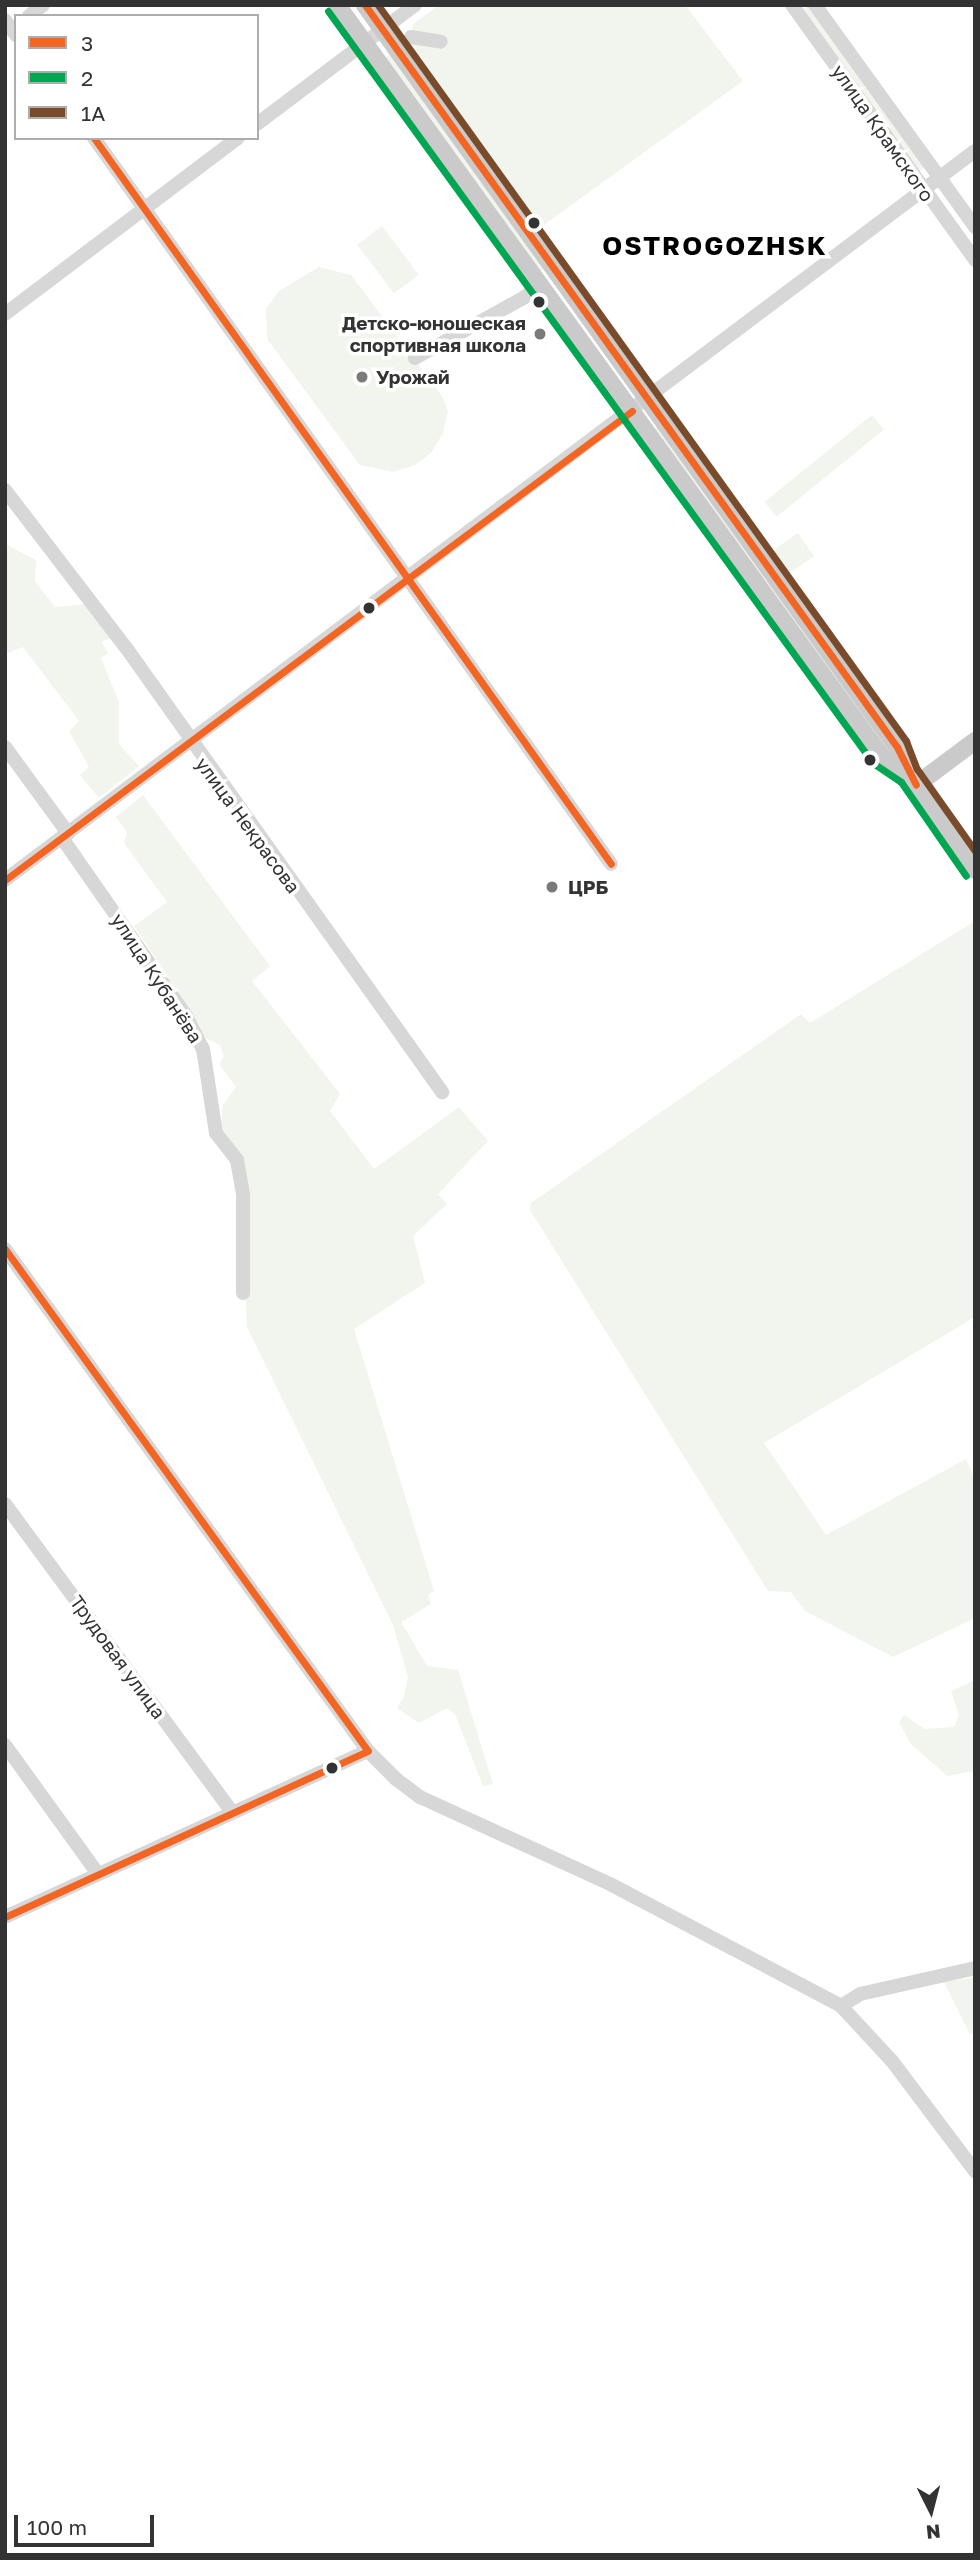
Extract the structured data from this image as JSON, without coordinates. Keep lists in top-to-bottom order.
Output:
{
  "streets": {
    "street": [
      "улица Крамского",
      "улица Некрасова",
      "улица Кубанёва",
      "Трудовая улица"
    ]
  },
  "districts": ["OSTROGOZHSK"],
  "places": ["Детско-юношеская спортивная школа", "Урожай", "ЦРБ"],
  "lines": ["transit line 3", "transit line 1А", "transit line 2"],
  "legend": ["3", "2", "1А"],
  "scale_bar": "100 m",
  "north": "bottom"
}
